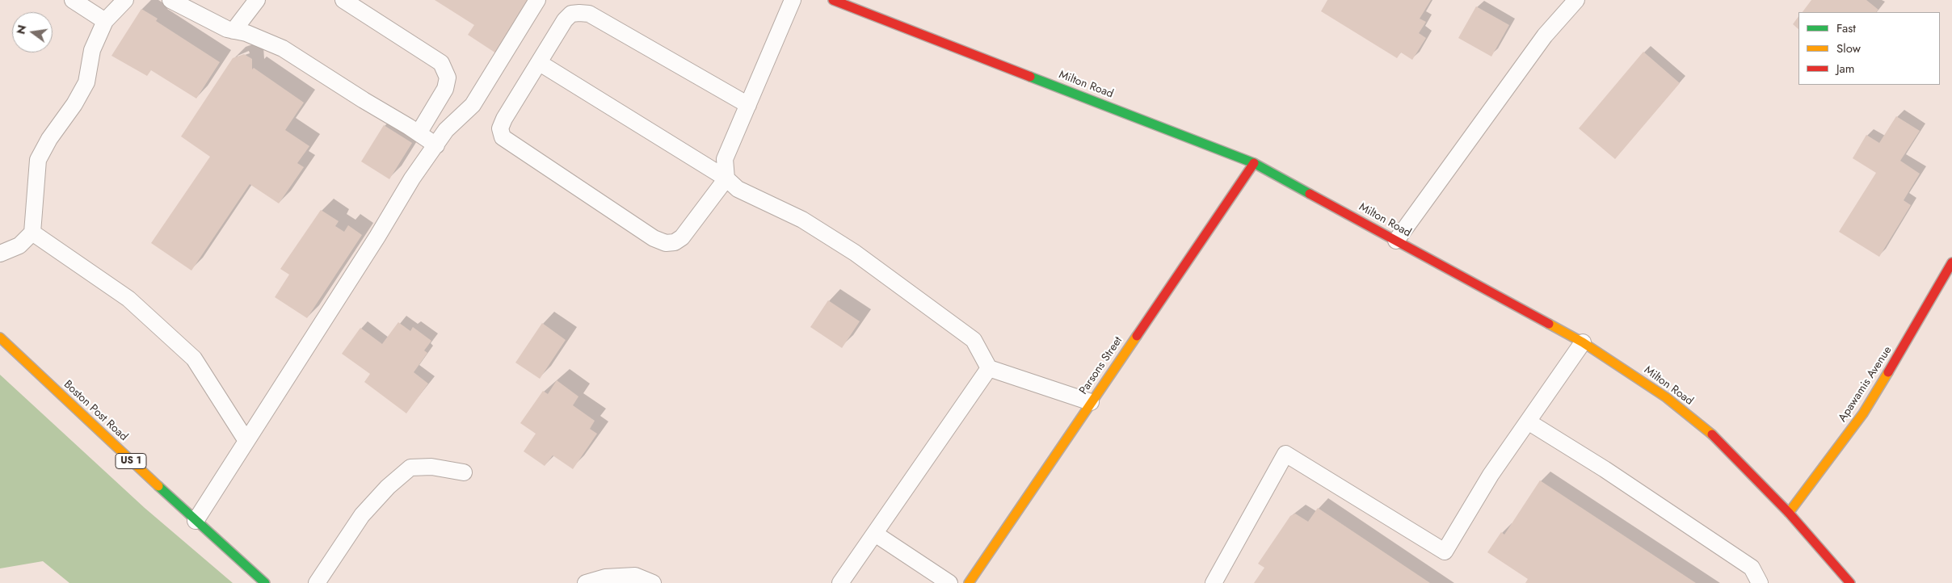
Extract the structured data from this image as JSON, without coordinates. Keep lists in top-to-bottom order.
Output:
{
  "streets": {
    "street": [
      "Milton Road",
      "Parsons Street",
      "Apawamis Avenue",
      "Boston Post Road",
      "US 1"
    ]
  },
  "crossings": [
    ["Milton Road", "Parsons Street"],
    ["Milton Road", "Apawamis Avenue"]
  ],
  "legend": ["Fast", "Slow", "Jam"],
  "north": "left"
}
